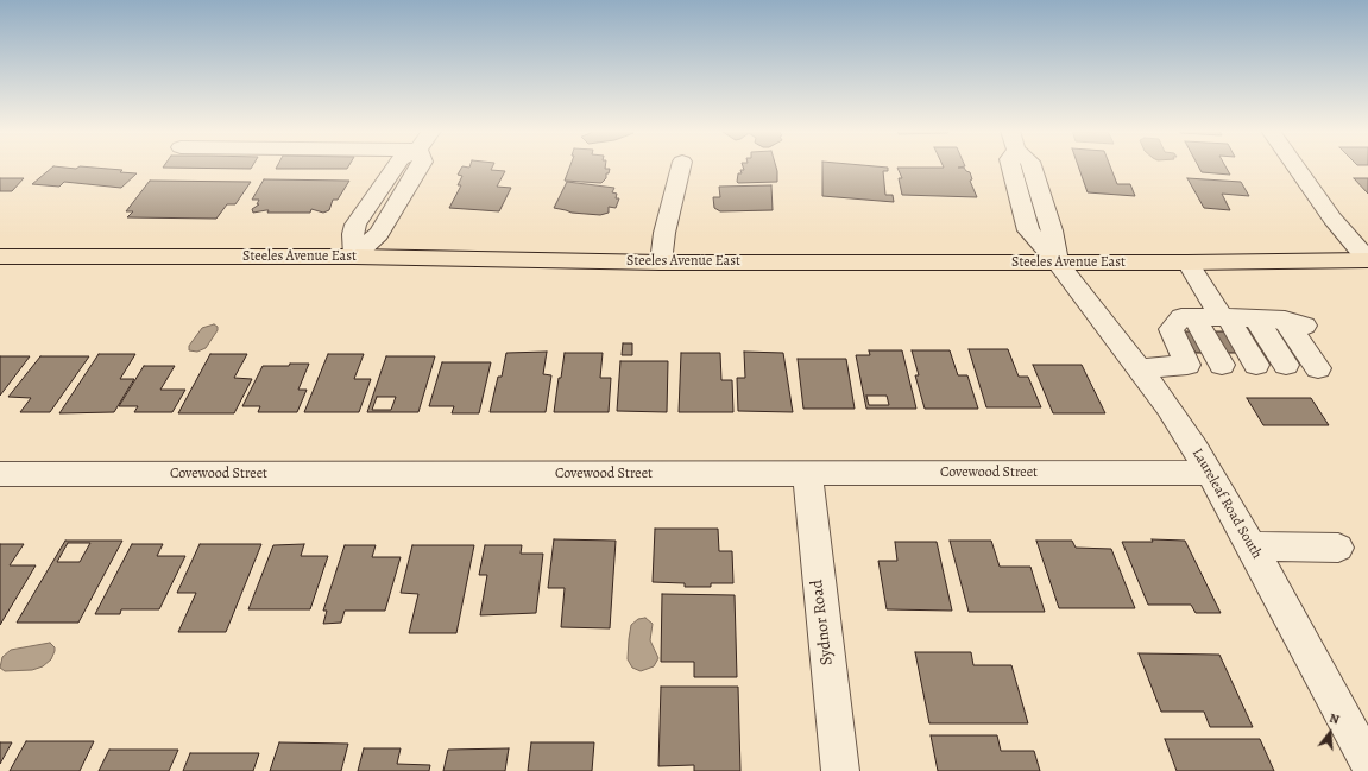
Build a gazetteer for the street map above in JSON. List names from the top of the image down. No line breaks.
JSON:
{"streets":{"main road":["Steeles Avenue East"],"street":["Covewood Street","Laureleaf Road South","Sydnor Road"]},"crossings":[["Steeles Avenue East","Laureleaf Road South"],["Covewood Street","Laureleaf Road South"],["Covewood Street","Sydnor Road"]],"north":"top"}
